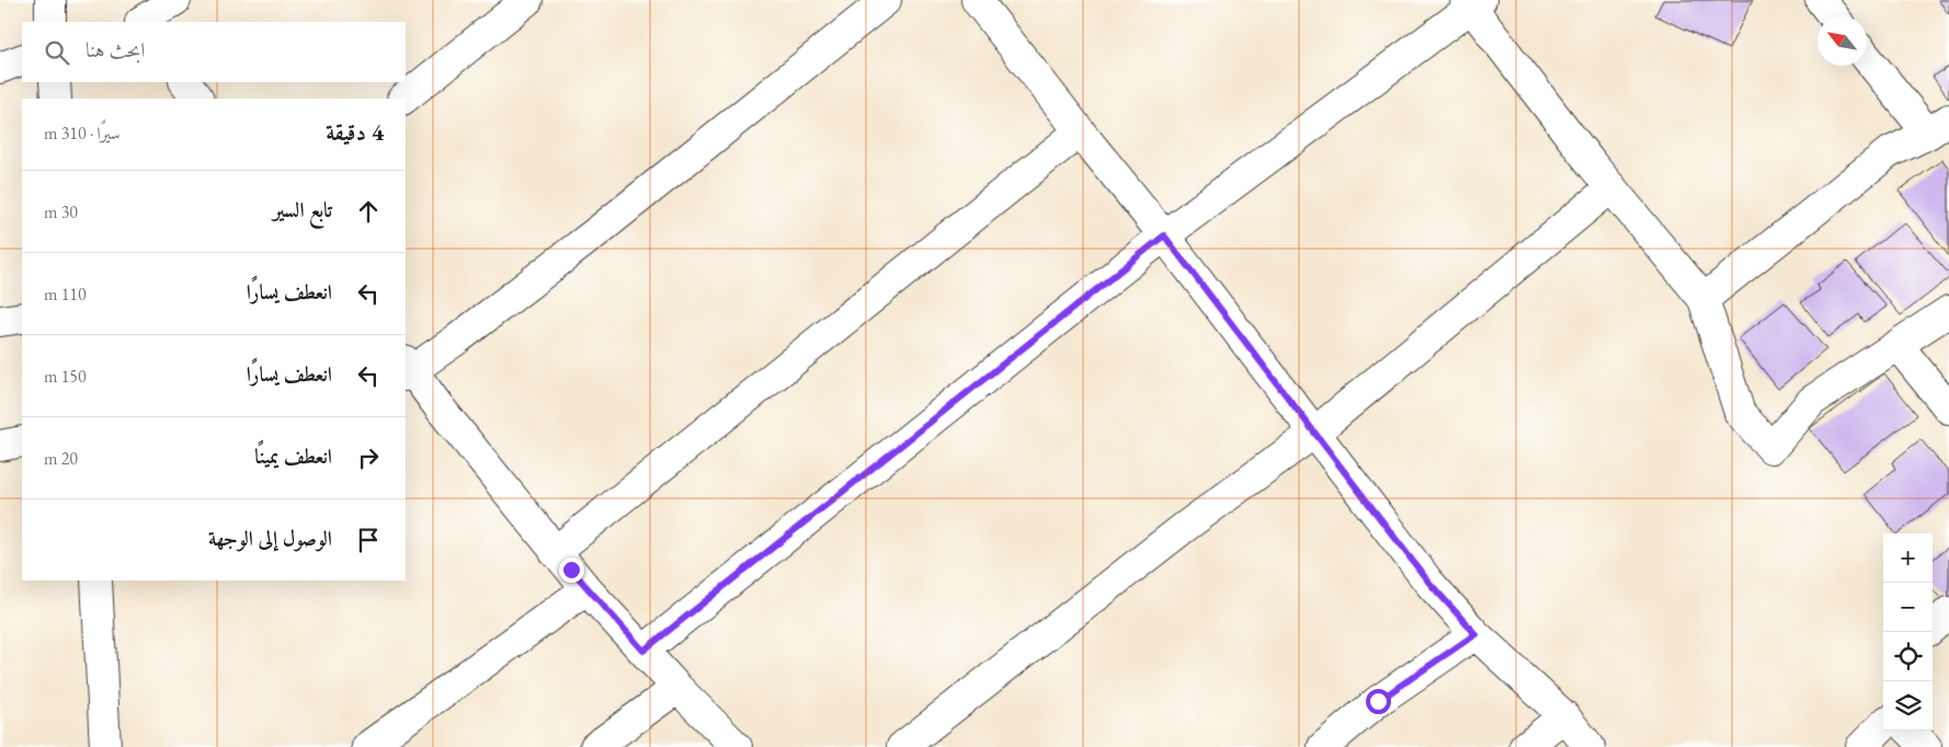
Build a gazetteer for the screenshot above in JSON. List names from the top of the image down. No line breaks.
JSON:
{"north":"top left","page":{"search":"ابحث هنا","heading":["4 دقيقة","سيرًا · 310 m"],"list":[["تابع السير","30 m"],["انعطف يسارًا","110 m"],["انعطف يسارًا","150 m"],["انعطف يمينًا","20 m"],"الوصول إلى الوجهة"],"map_buttons":["+","−"]}}
